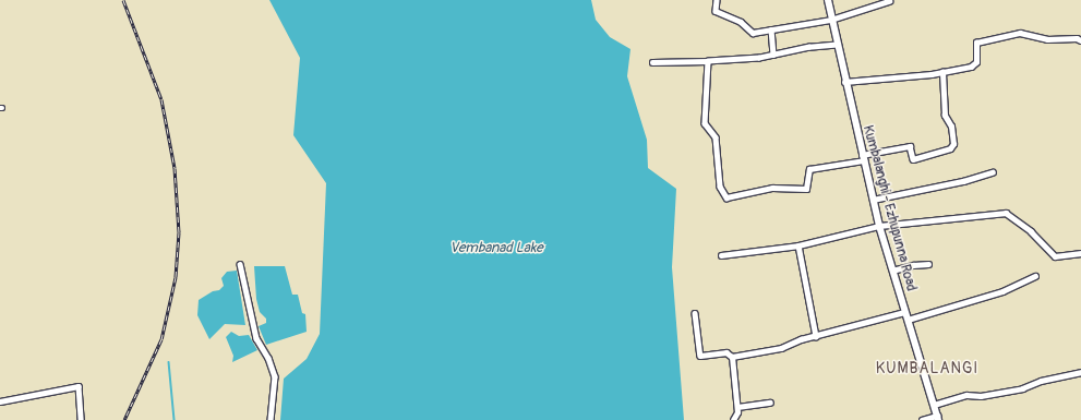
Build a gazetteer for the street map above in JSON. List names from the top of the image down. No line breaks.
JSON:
{"streets":{"main road":["Kumbalanghi - Ezhupunna Road"]},"districts":["KUMBALANGI"],"water":["Vembanad Lake"]}
